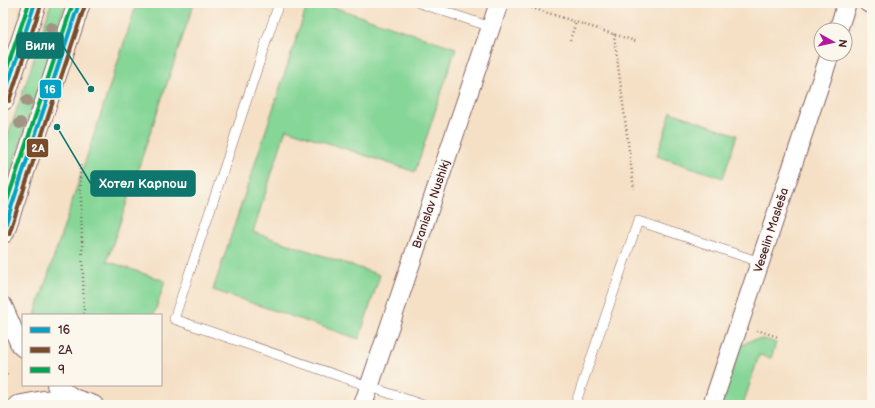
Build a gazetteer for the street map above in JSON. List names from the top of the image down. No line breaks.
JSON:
{"streets":{"street":["Branislav Nushikj","Veselin Masleša"]},"places":["Вили","Хотел Карпош"],"lines":["transit line 16","transit line 9","transit line 2A"],"legend":["16","2A","9"],"north":"right"}
